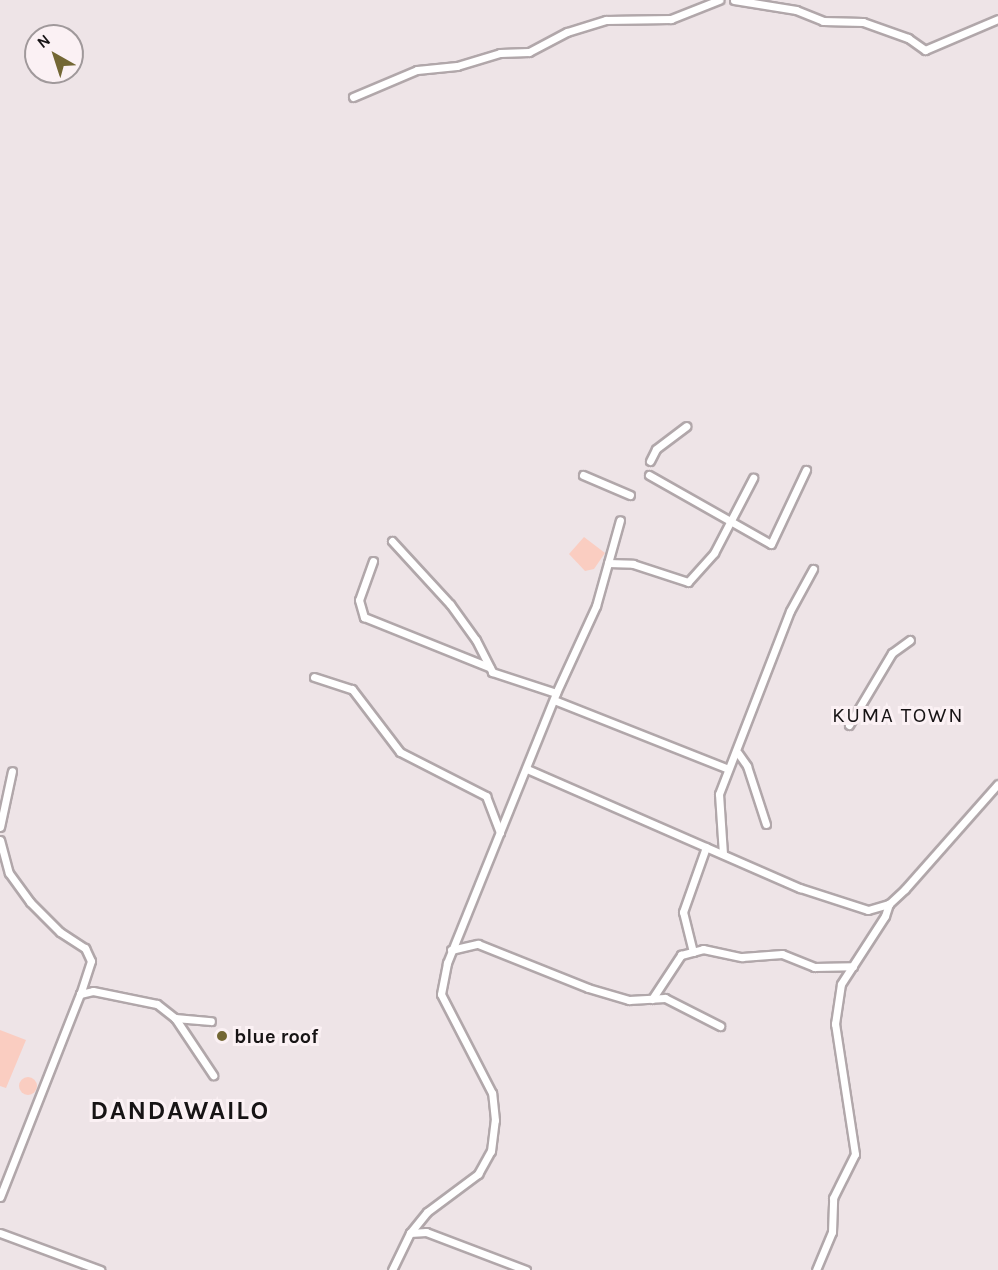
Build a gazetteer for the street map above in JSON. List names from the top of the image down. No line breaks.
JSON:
{"districts":["KUMA TOWN","DANDAWAILO"],"places":["blue roof"],"north":"top left"}
